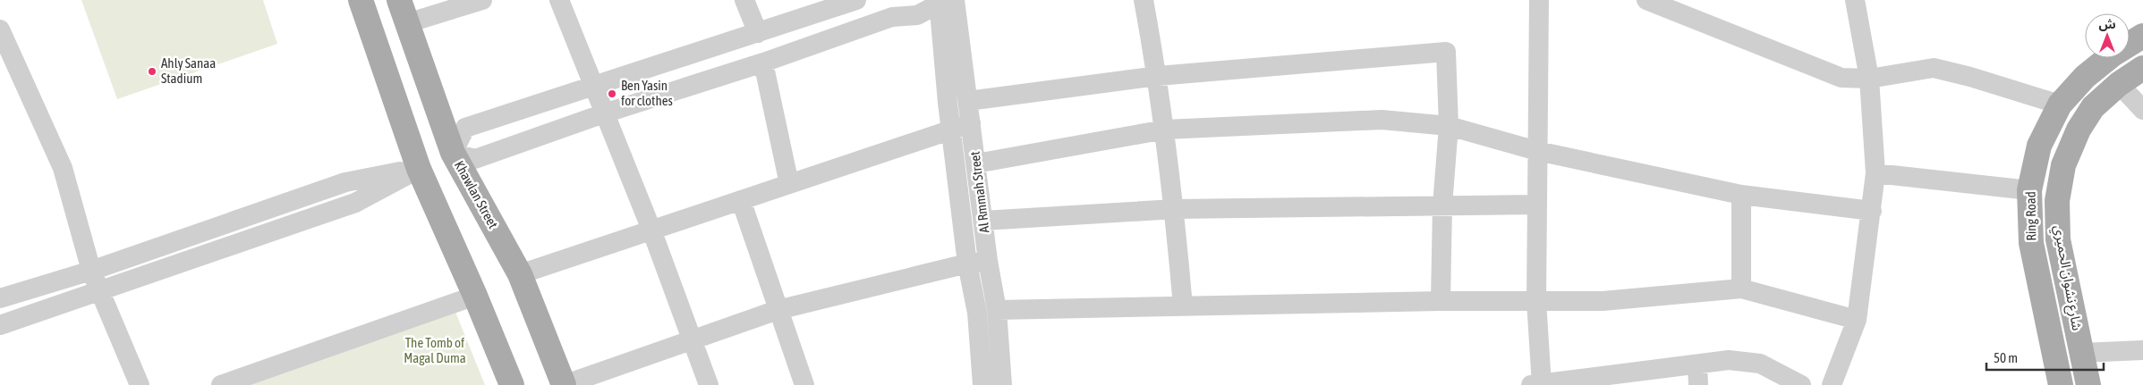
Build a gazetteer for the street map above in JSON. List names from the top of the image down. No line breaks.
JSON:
{"streets":{"main road":["Khawlan Street","Ring Road","شارع نشوان الحميري"],"street":["Al Rmmah Street"]},"parks":["The Tomb of Magal Duma"],"places":["Ahly Sanaa Stadium","Ben Yasin for clothes"],"scale_bar":"50 m","north":"top"}
